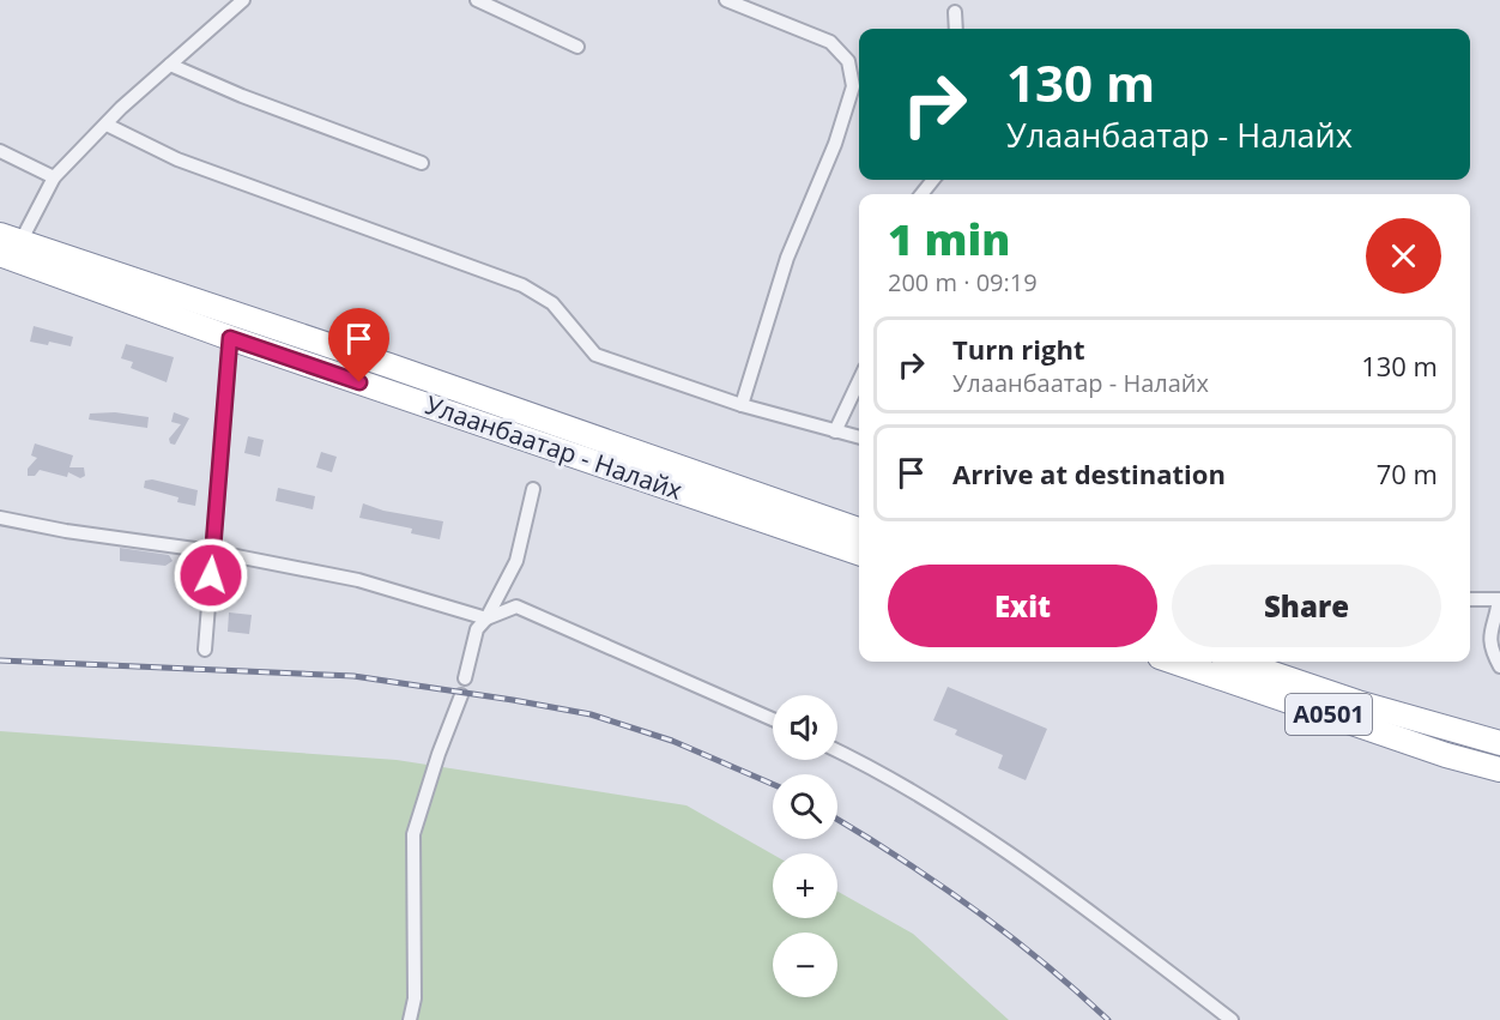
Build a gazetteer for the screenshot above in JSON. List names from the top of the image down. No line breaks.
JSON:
{"streets":{"highway":["Улаанбаатар - Налайх","A0501"]},"page":{"turn":["130 m","Улаанбаатар - Налайх"],"heading":["1 min","200 m · 09:19"],"list":[{"name":"Turn right","note":"Улаанбаатар - Налайх","value":"130 m"},{"name":"Arrive at destination","value":"70 m"}],"buttons":["Exit","Share"],"map_buttons":["+","−"]}}
